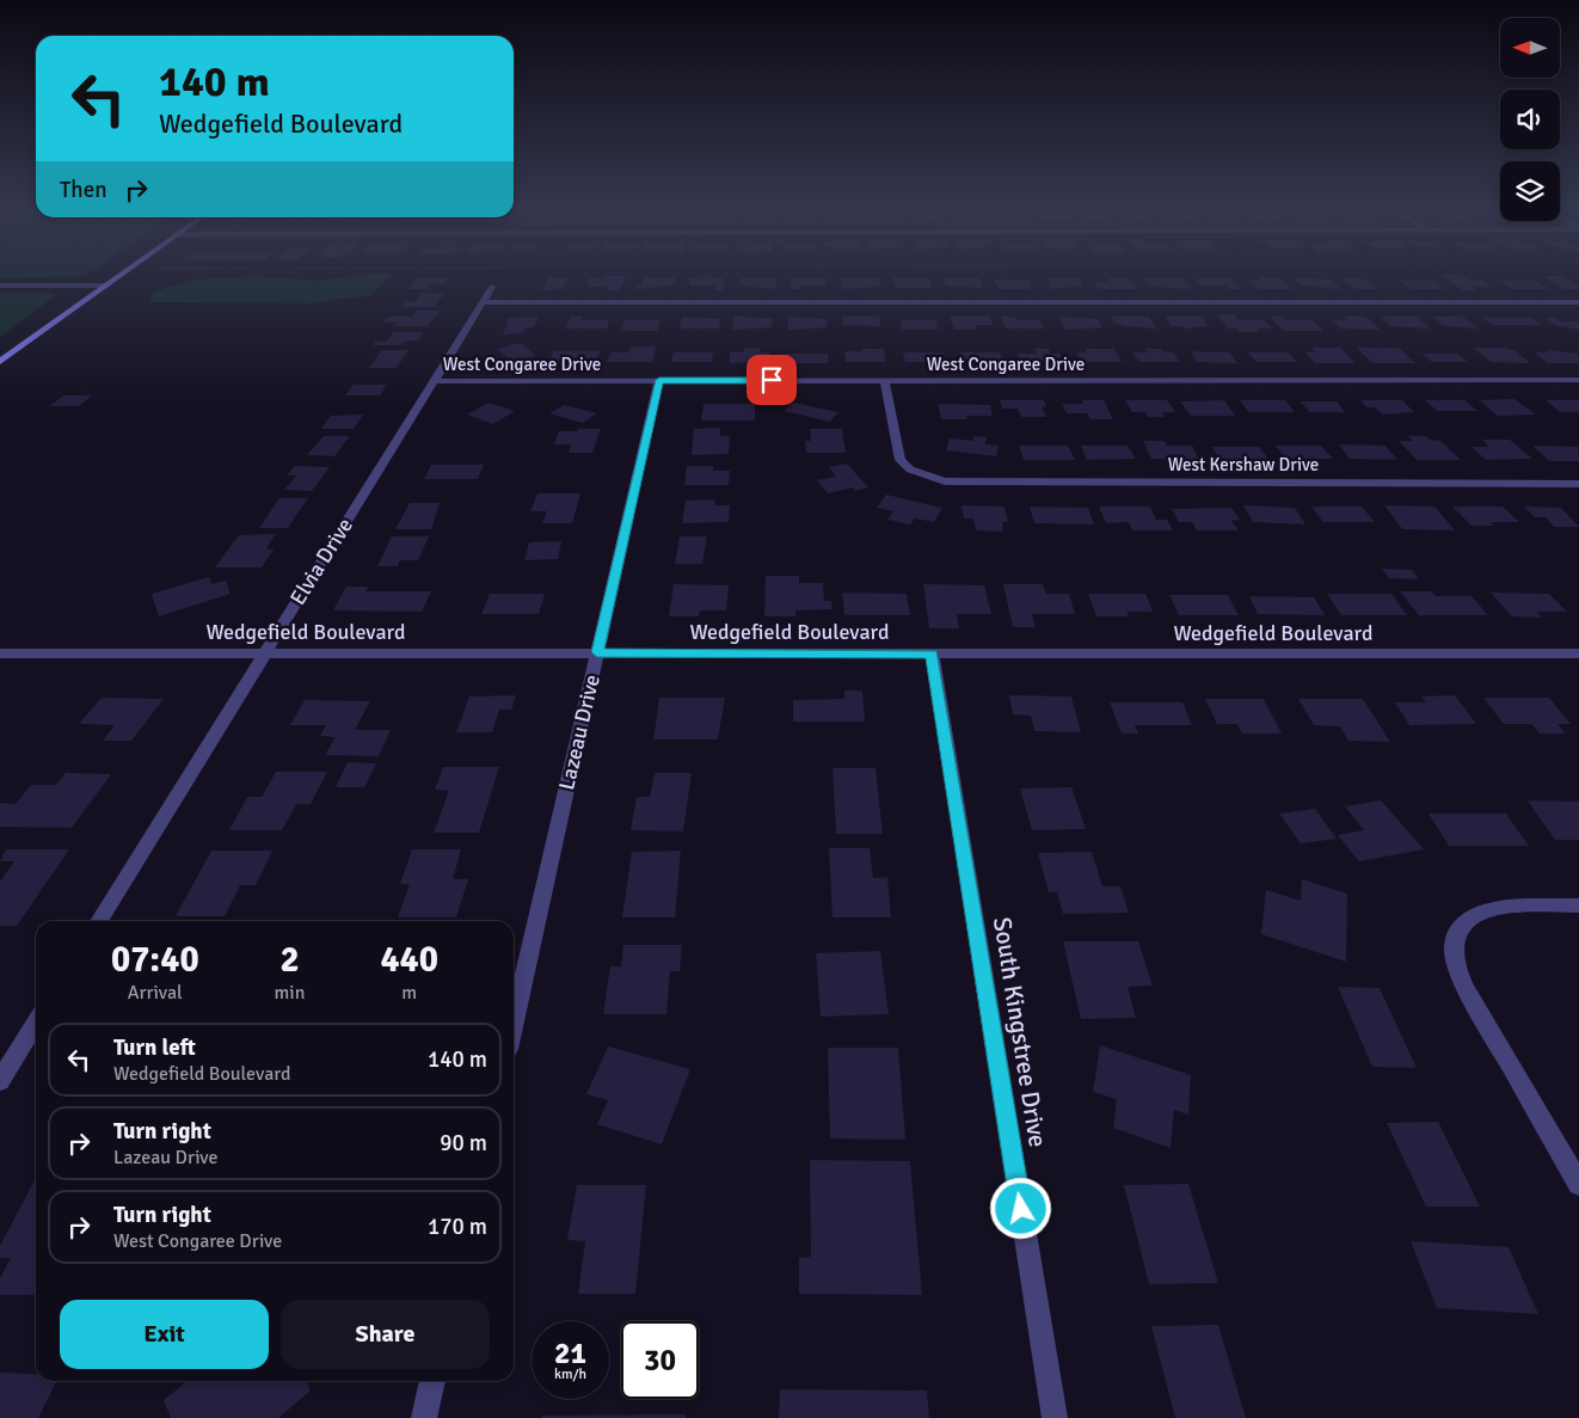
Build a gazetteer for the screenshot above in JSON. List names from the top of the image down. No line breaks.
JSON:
{"streets":{"street":["West Congaree Drive","West Kershaw Drive","Elvia Drive","Wedgefield Boulevard","Lazeau Drive","South Kingstree Drive"]},"crossings":[["West Congaree Drive","West Kershaw Drive"],["West Congaree Drive","Elvia Drive"],["West Congaree Drive","Lazeau Drive"],["Elvia Drive","Wedgefield Boulevard"],["Wedgefield Boulevard","Lazeau Drive"],["Wedgefield Boulevard","South Kingstree Drive"]],"north":"left","page":{"turn":["140 m","Wedgefield Boulevard"],"then":"Then","eta":["07:40","Arrival","2","min","440","m"],"list":[{"name":"Turn left","note":"Wedgefield Boulevard","value":"140 m"},{"name":"Turn right","note":"Lazeau Drive","value":"90 m"},{"name":"Turn right","note":"West Congaree Drive","value":"170 m"}],"buttons":["Exit","Share"],"speed":"21 km/h","limit":"30"}}
